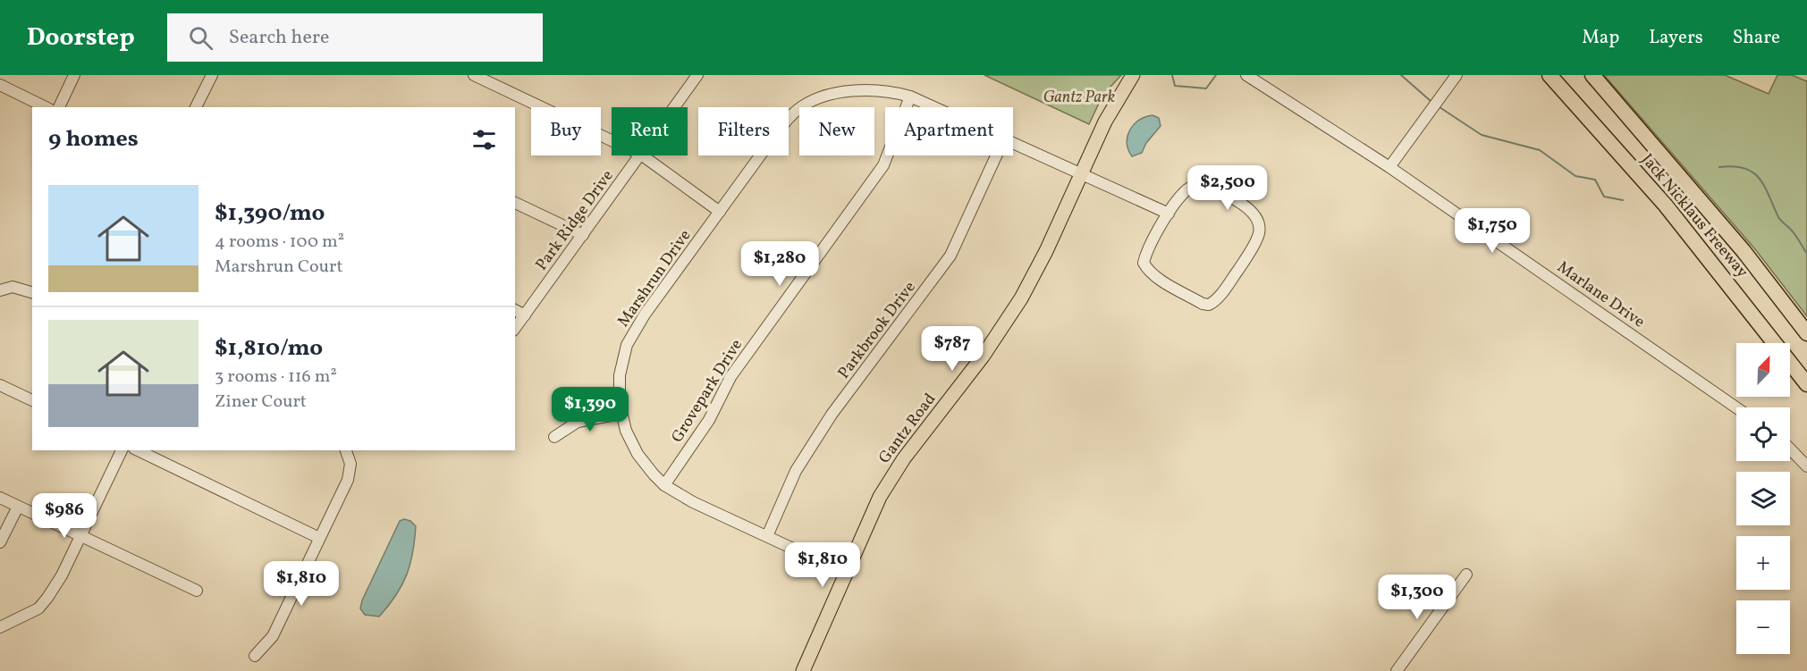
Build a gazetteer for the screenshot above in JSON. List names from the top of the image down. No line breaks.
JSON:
{"streets":{"highway":["Jack Nicklaus Freeway"],"main road":["Gantz Road"],"street":["Park Ridge Drive","Marshrun Drive","Marlane Drive","Parkbrook Drive","Grovepark Drive"]},"crossings":[["Marshrun Drive","Parkbrook Drive"],["Marshrun Drive","Grovepark Drive"],["Marshrun Drive","Gantz Road"]],"parks":["Gantz Park"],"north":"top right","page":{"header":"Doorstep","search":"Search here","nav":["Map","Layers","Share"],"chip":["Buy","Rent","Filters","New","Apartment"],"heading":"9 homes","price":["$2,500","$1,750","$1,280","$787","$1,390","$986","$1,810","$1,810","$1,300"],"list":[{"name":"$1,390/mo","note":"4 rooms · 100 m² · Marshrun Court"},{"name":"$1,810/mo","note":"3 rooms · 116 m² · Ziner Court"}],"map_buttons":["+","−"]}}
